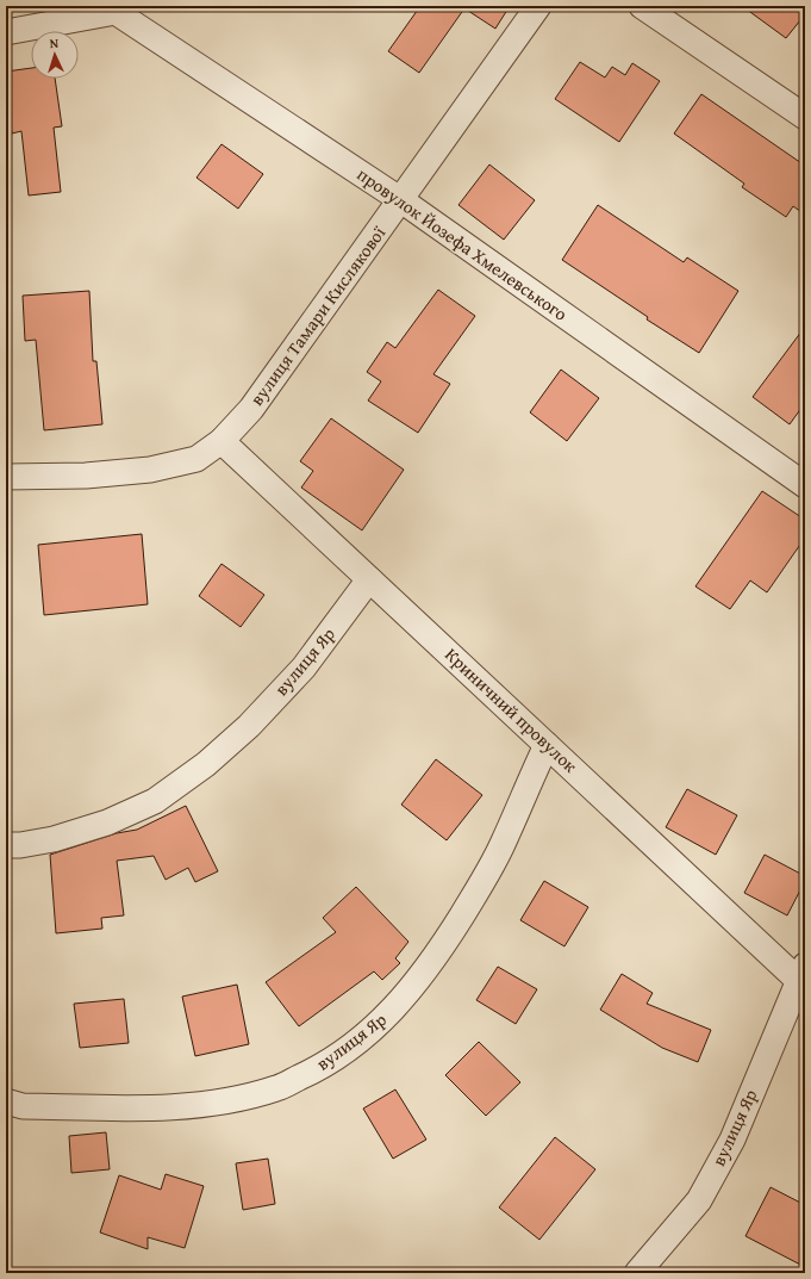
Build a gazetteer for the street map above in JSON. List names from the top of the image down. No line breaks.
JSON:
{"streets":{"street":["провулок Йозефа Хмелевського","вулиця Тамари Кислякової","вулиця Яр","Криничний провулок"]},"crossings":[["провулок Йозефа Хмелевського","вулиця Тамари Кислякової"],["вулиця Тамари Кислякової","Криничний провулок"],["вулиця Яр","Криничний провулок"]],"north":"top"}
